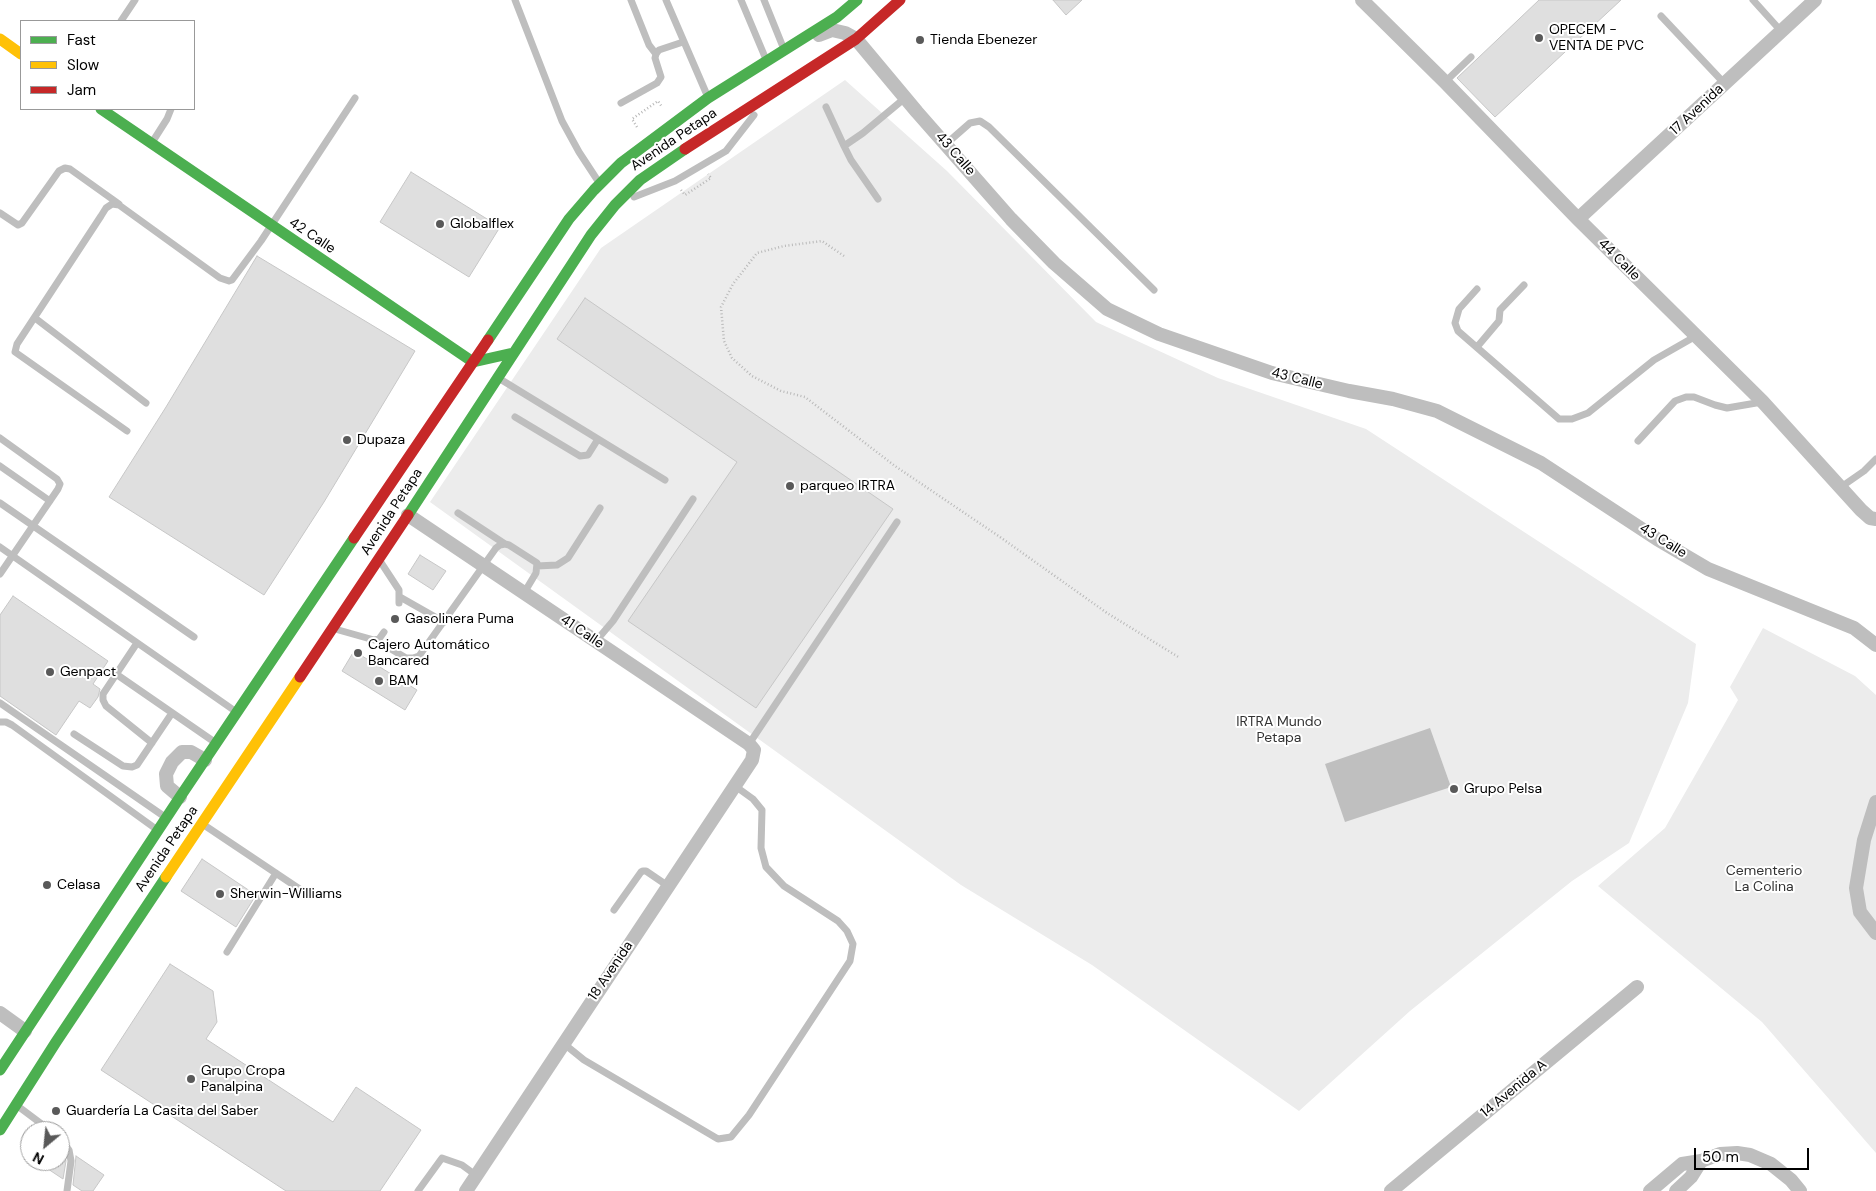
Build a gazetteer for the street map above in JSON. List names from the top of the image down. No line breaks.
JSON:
{"streets":{"main road":["Avenida Petapa","42 Calle"],"street":["17 Avenida","43 Calle","44 Calle","41 Calle","18 Avenida","14 Avenida A"]},"crossings":[["17 Avenida","44 Calle"],["Avenida Petapa","43 Calle"],["Avenida Petapa","42 Calle"],["Avenida Petapa","41 Calle"],["41 Calle","18 Avenida"]],"parks":["IRTRA Mundo Petapa","Cementerio La Colina"],"places":["OPECEM - VENTA DE PVC","Tienda Ebenezer","Globalflex","Dupaza","parqueo IRTRA","Gasolinera Puma","Cajero Automático Bancared","Genpact","BAM","Grupo Pelsa","Celasa","Sherwin-Williams","Grupo Cropa Panalpina","Guardería La Casita del Saber"],"legend":["Fast","Slow","Jam"],"scale_bar":"50 m","north":"bottom left"}
